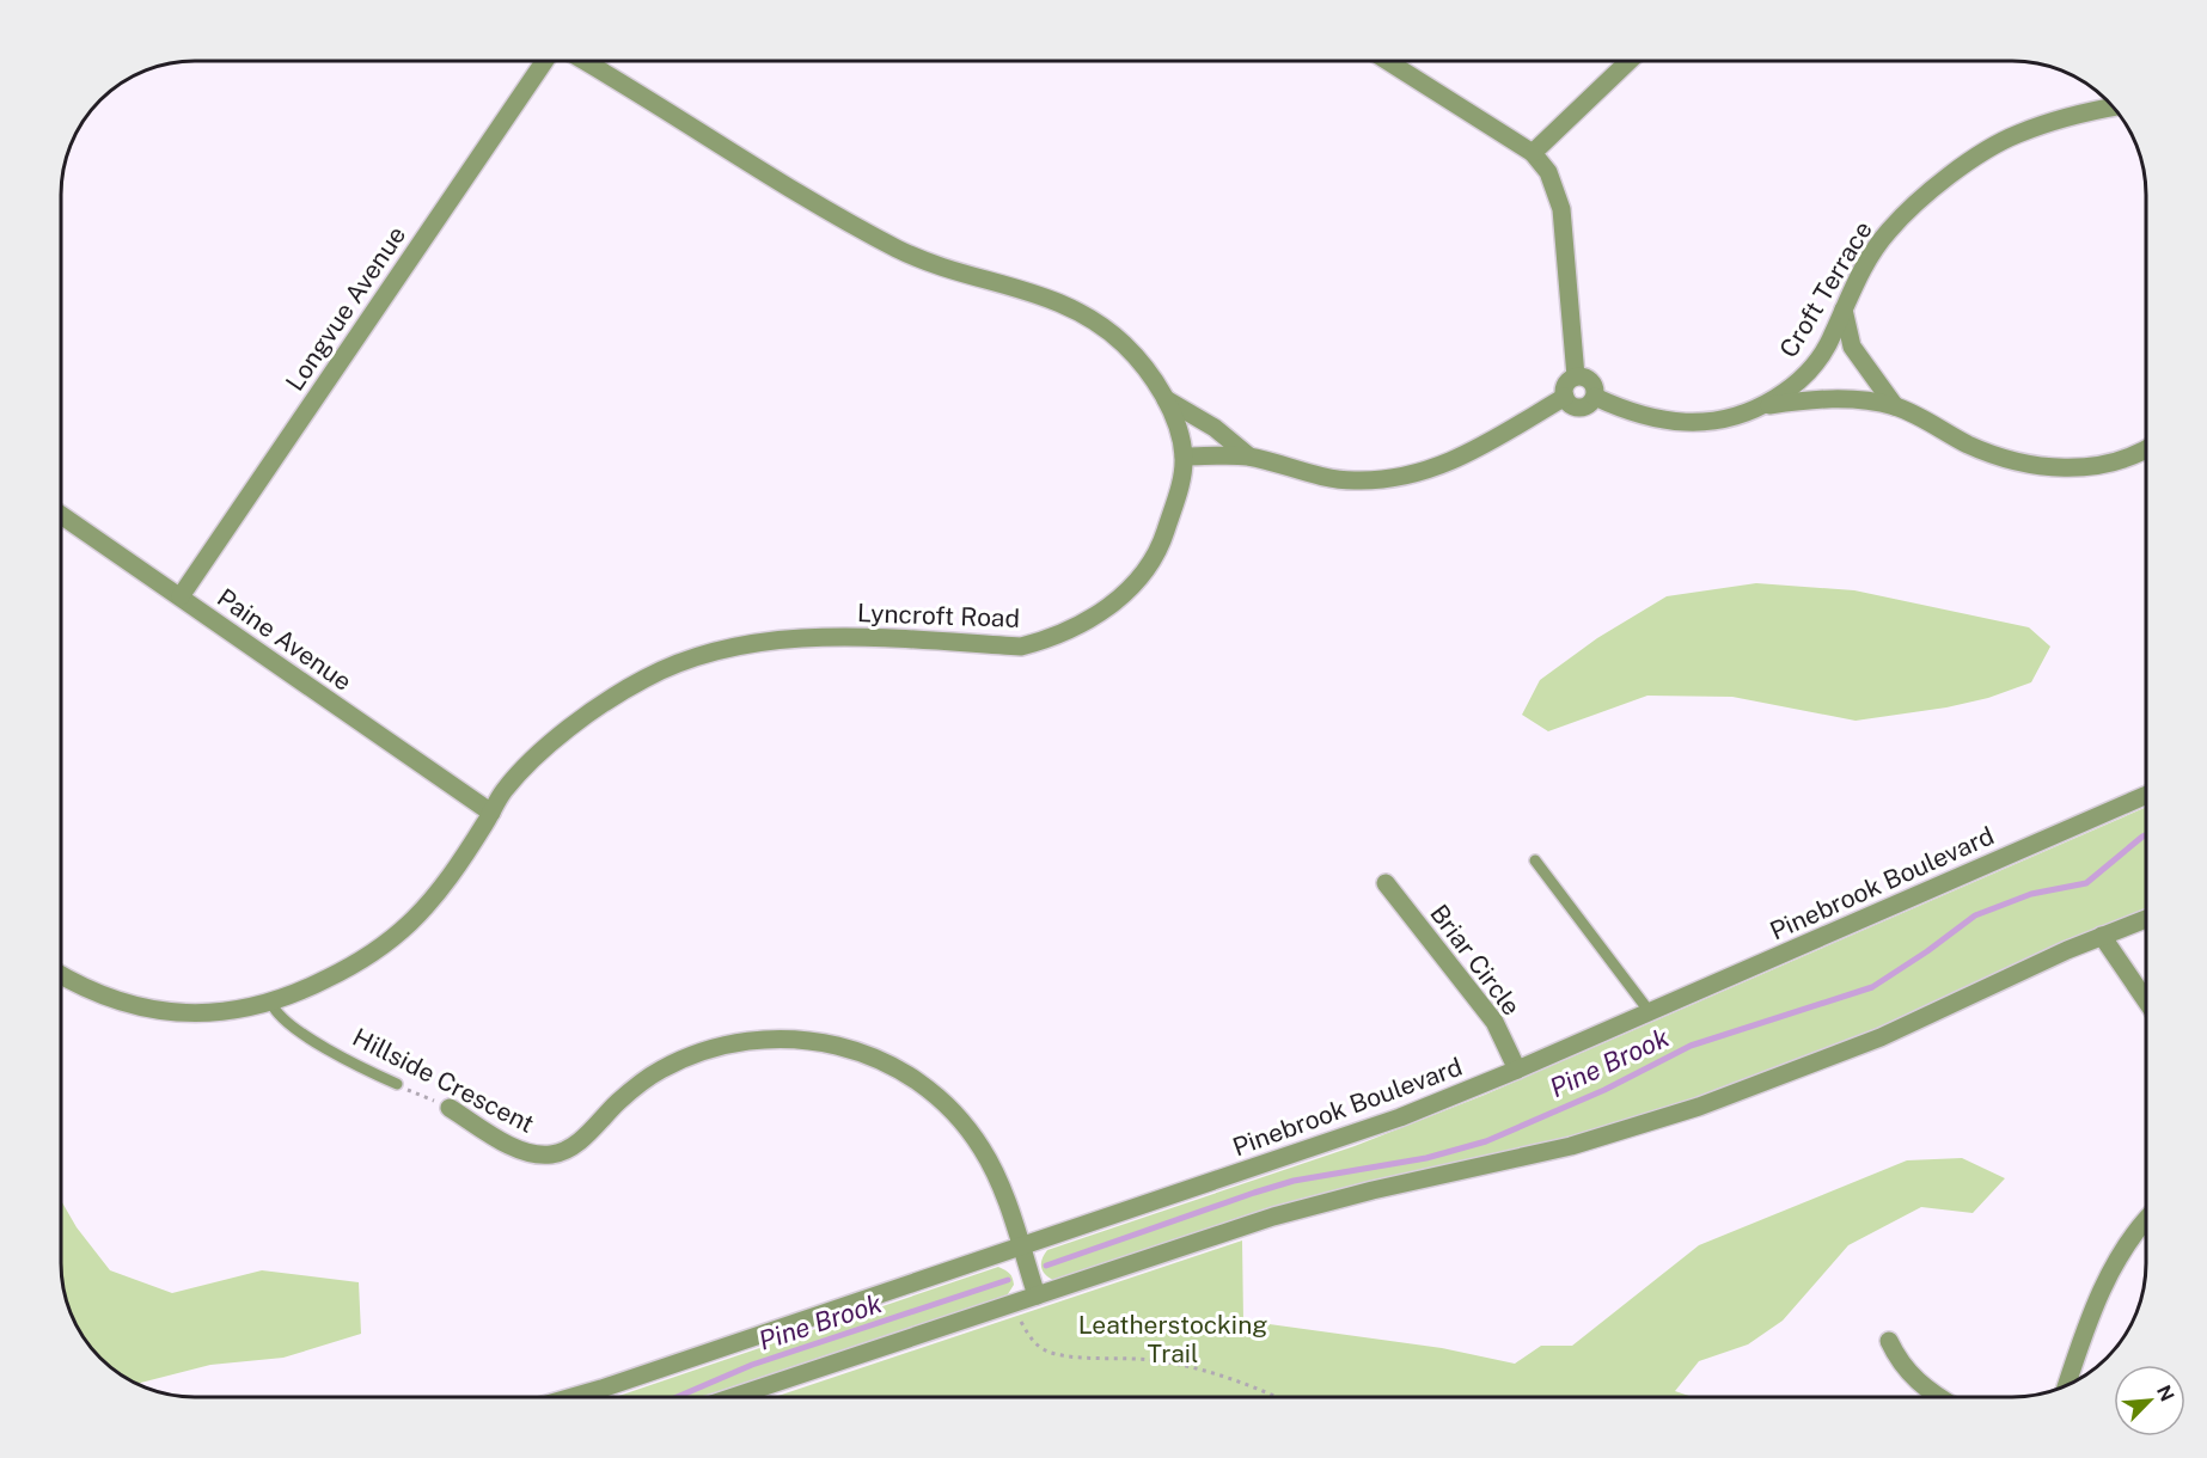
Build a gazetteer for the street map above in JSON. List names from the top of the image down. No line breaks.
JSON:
{"streets":{"street":["Croft Terrace","Longvue Avenue","Lyncroft Road","Paine Avenue","Pinebrook Boulevard","Briar Circle","Hillside Crescent"]},"crossings":[["Longvue Avenue","Paine Avenue"],["Lyncroft Road","Paine Avenue"],["Lyncroft Road","Hillside Crescent"],["Pinebrook Boulevard","Briar Circle"],["Pinebrook Boulevard","Hillside Crescent"]],"water":["Pine Brook"],"parks":["Leatherstocking Trail"],"north":"top right"}
